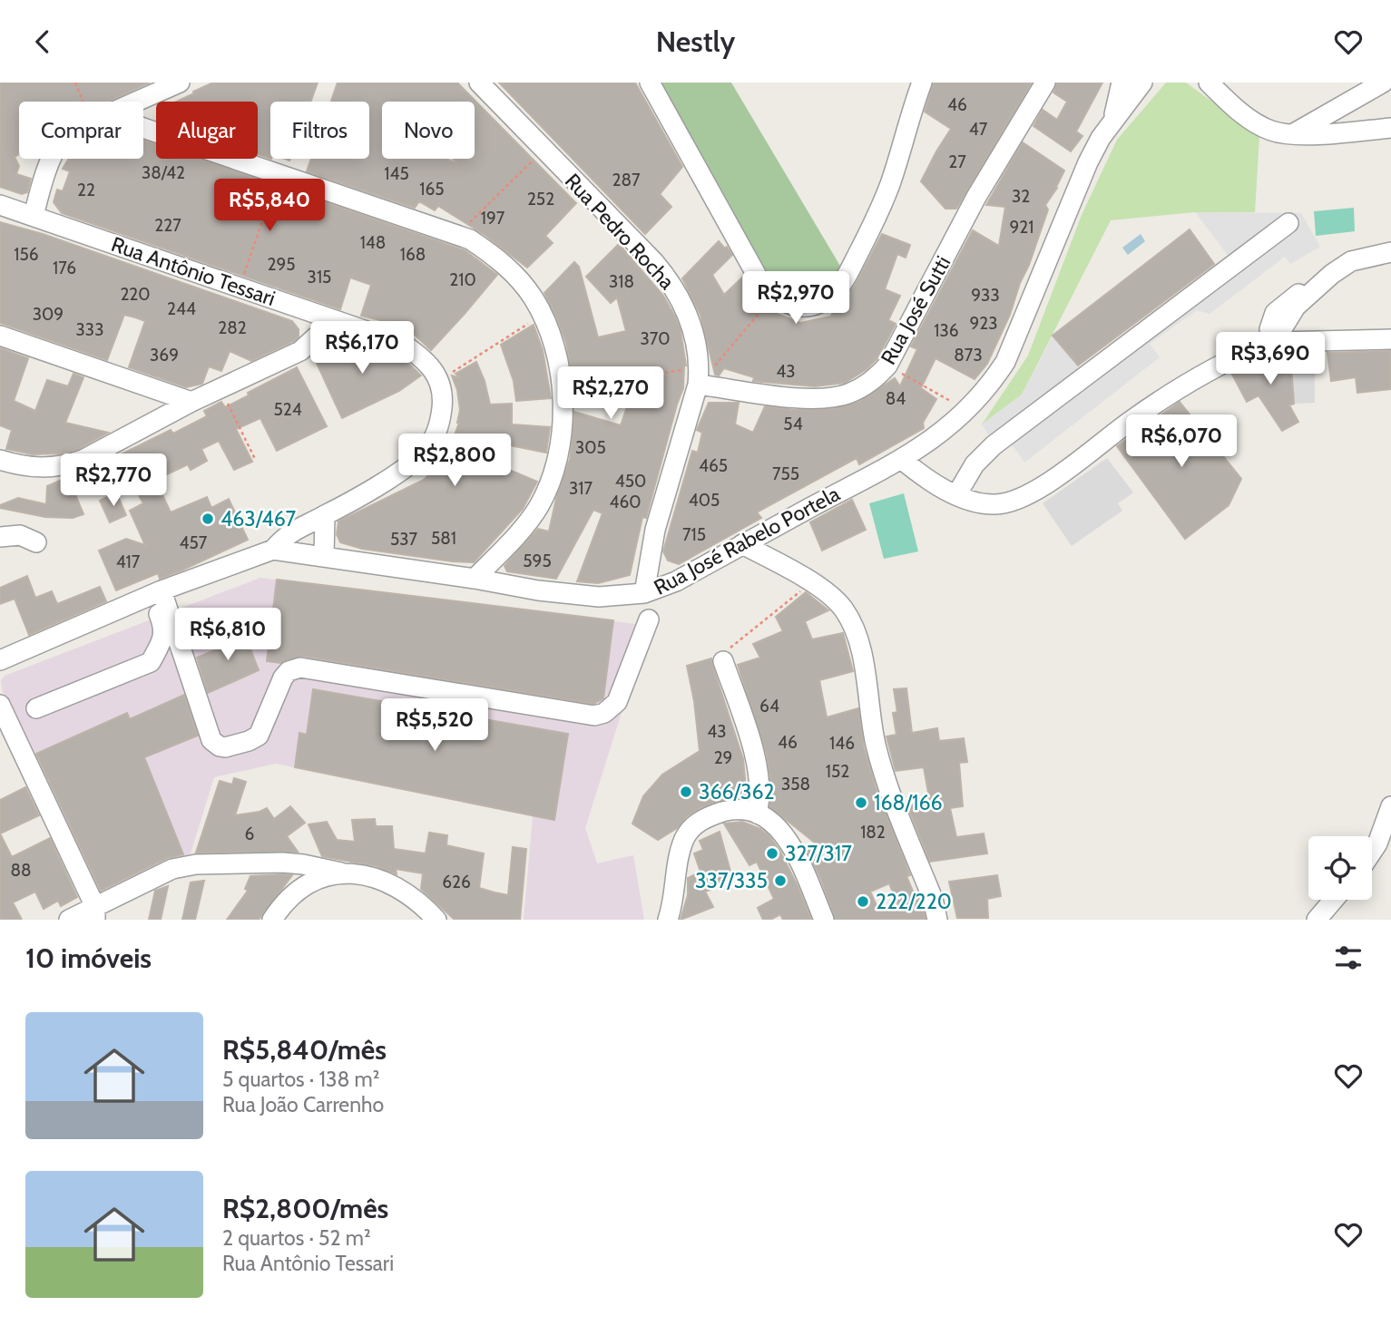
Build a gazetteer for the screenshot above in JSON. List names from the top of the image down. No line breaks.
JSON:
{"streets":{"street":["Rua Pedro Rocha","Rua Antônio Tessari","Rua José Sutti","Rua José Rabelo Portela"]},"crossings":[["Rua Pedro Rocha","Rua José Sutti"],["Rua Pedro Rocha","Rua José Rabelo Portela"],["Rua Antônio Tessari","Rua José Rabelo Portela"]],"places":["463/467","366/362","168/166","327/317","337/335","222/220"],"house_numbers":["46","47","27","38/42","145","287","165","22","32","252","197","227","921","148","156","168","295","176","315","210","318","220","933","244","309","923","282","333","136","370","369","873","43","84","524","54","305","465","755","450","317","405","460","715","581","537","457","595","417","64","43","46","146","29","152","358","182","6","88","626"],"page":{"header":"Nestly","chip":["Comprar","Alugar","Filtros","Novo"],"price":["R$5,840","R$2,970","R$6,170","R$3,690","R$2,270","R$6,070","R$2,800","R$2,770","R$6,810","R$5,520"],"heading":"10 imóveis","list":[{"name":"R$5,840/mês","note":"5 quartos · 138 m² · Rua João Carrenho"},{"name":"R$2,800/mês","note":"2 quartos · 52 m² · Rua Antônio Tessari"}]}}
